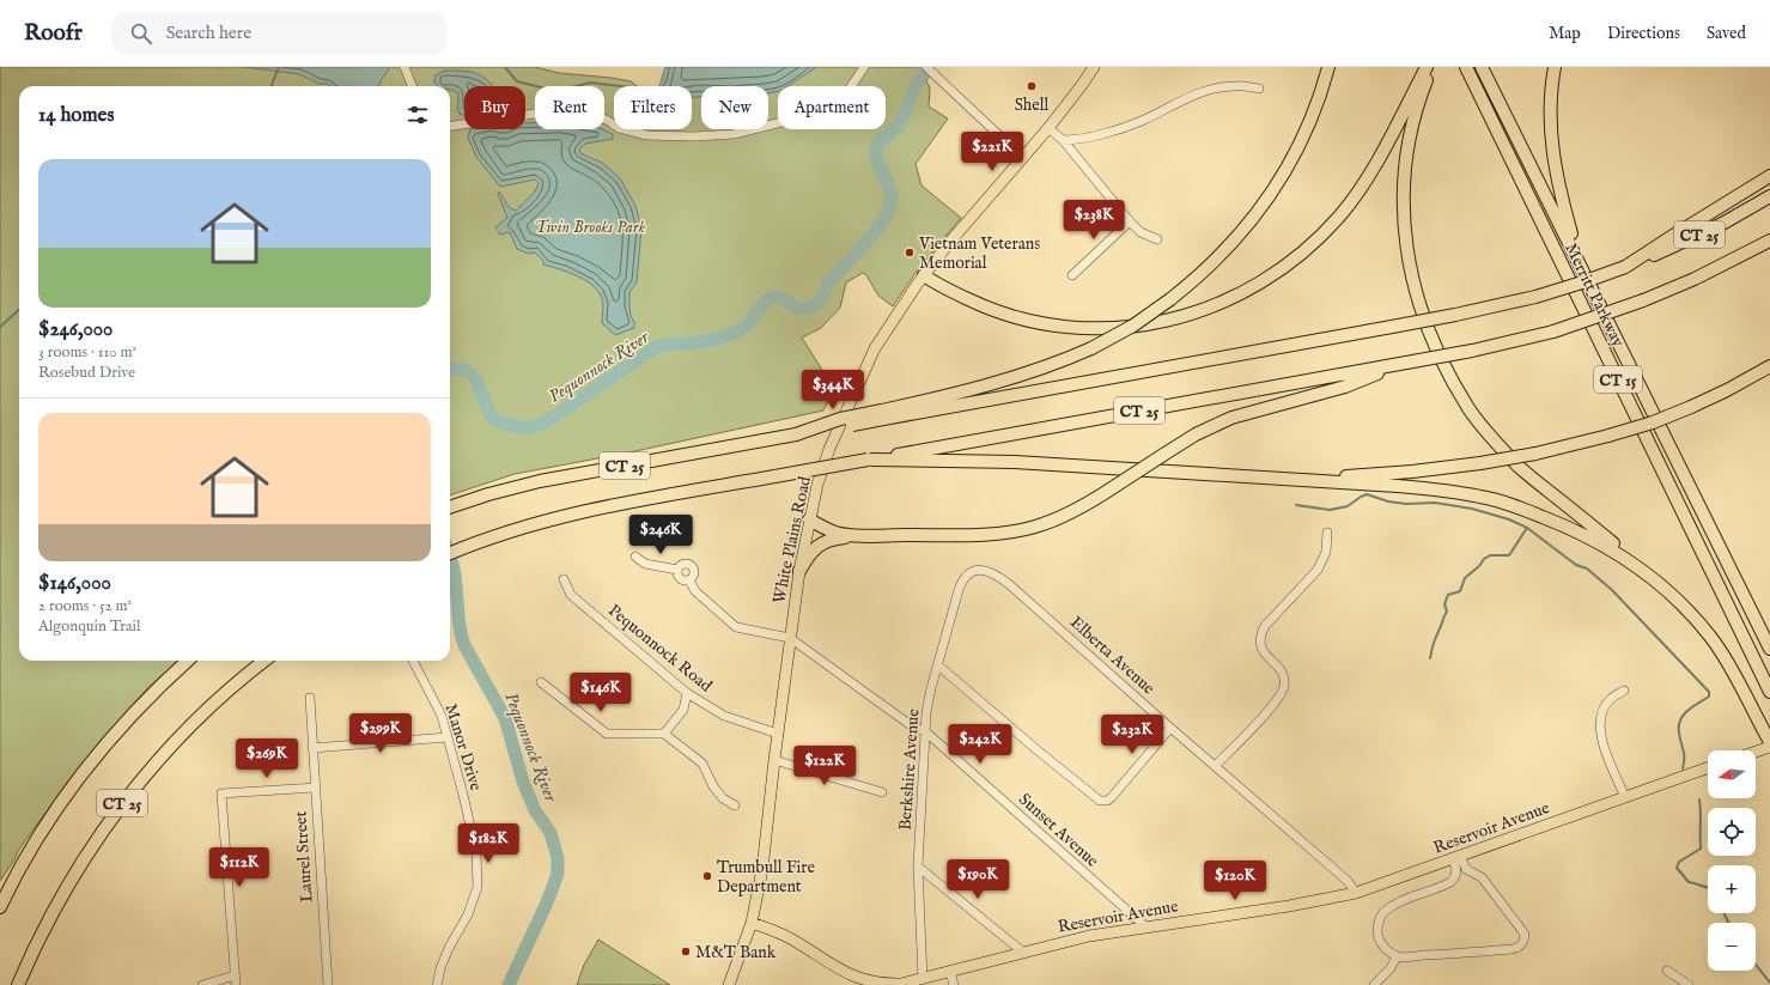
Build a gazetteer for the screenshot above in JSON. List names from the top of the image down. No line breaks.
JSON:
{"streets":{"highway":["CT 25","Merritt Parkway","CT 15"],"main road":["White Plains Road","Reservoir Avenue"],"street":["Pequonnock Road","Elberta Avenue","Manor Drive","Berkshire Avenue","Sunset Avenue","Laurel Street"]},"crossings":[["White Plains Road","Pequonnock Road"],["White Plains Road","Reservoir Avenue"],["White Plains Road","Sunset Avenue"],["Elberta Avenue","Berkshire Avenue"],["Elberta Avenue","Reservoir Avenue"],["Berkshire Avenue","Reservoir Avenue"],["Berkshire Avenue","Sunset Avenue"],["Reservoir Avenue","Sunset Avenue"]],"water":["Pequonnock River"],"parks":["Twin Brooks Park"],"places":["Shell","Vietnam Veterans Memorial","Trumbull Fire Department","M&T Bank"],"north":"left","page":{"header":"Roofr","search":"Search here","nav":["Map","Directions","Saved"],"chip":["Buy","Rent","Filters","New","Apartment"],"heading":"14 homes","price":["$221K","$238K","$344K","$246K","$146K","$299K","$232K","$242K","$269K","$122K","$182K","$112K","$190K","$120K"],"list":[{"name":"$246,000","note":"3 rooms · 110 m² · Rosebud Drive"},{"name":"$146,000","note":"2 rooms · 52 m² · Algonquin Trail"}],"map_buttons":["+","−"]}}
